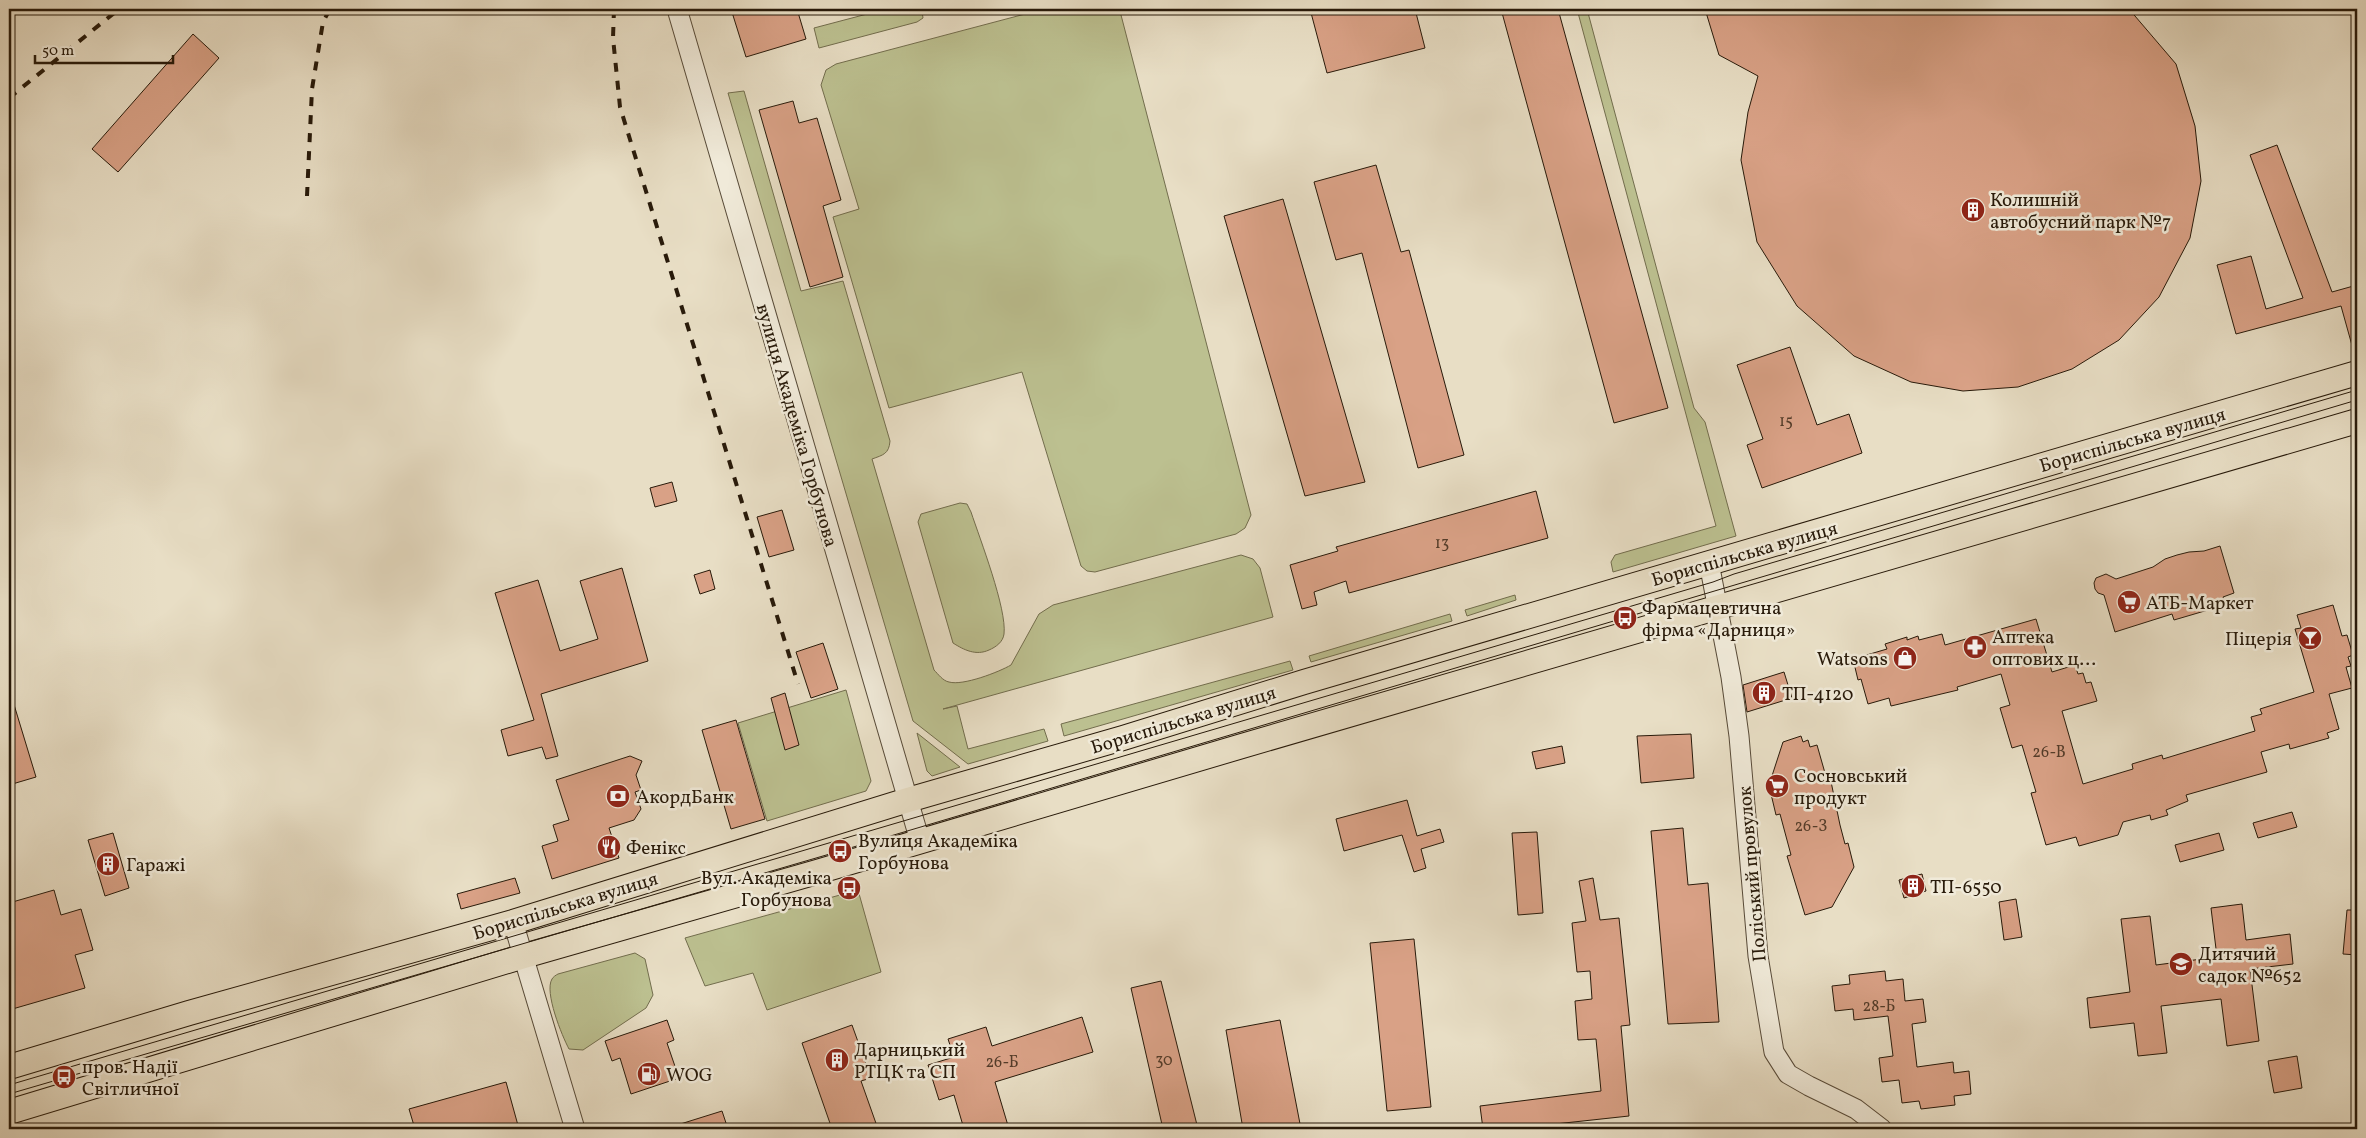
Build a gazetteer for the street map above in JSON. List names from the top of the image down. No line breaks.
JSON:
{"streets":{"main road":["Бориспільська вулиця"],"street":["вулиця Академіка Горбунова","Поліський провулок"]},"crossings":[["вулиця Академіка Горбунова","Бориспільська вулиця"],["Бориспільська вулиця","Поліський провулок"]],"places":{"building":["Колишній автобусний парк №7","ТП-4120","Гаражі","ТП-6550","Дарницький РТЦК та СП"],"supermarket":["АТБ-Маркет","Сосновський продукт"],"bus stop":["Фармацевтична фірма «Дарниця»","Вулиця Академіка Горбунова","Вул. Академіка Горбунова","пров. Надії Світличної"],"bar":["Піцерія"],"pharmacy":["Аптека оптових ц..."],"shop":["Watsons"],"bank":["АкордБанк"],"restaurant":["Фенікс"],"school or university":["Дитячий садок №652"],"fuel station":["WOG"]},"house_numbers":["15","13","26-В","26-З","28-Б","30","26-Б"],"scale_bar":"50 m"}
